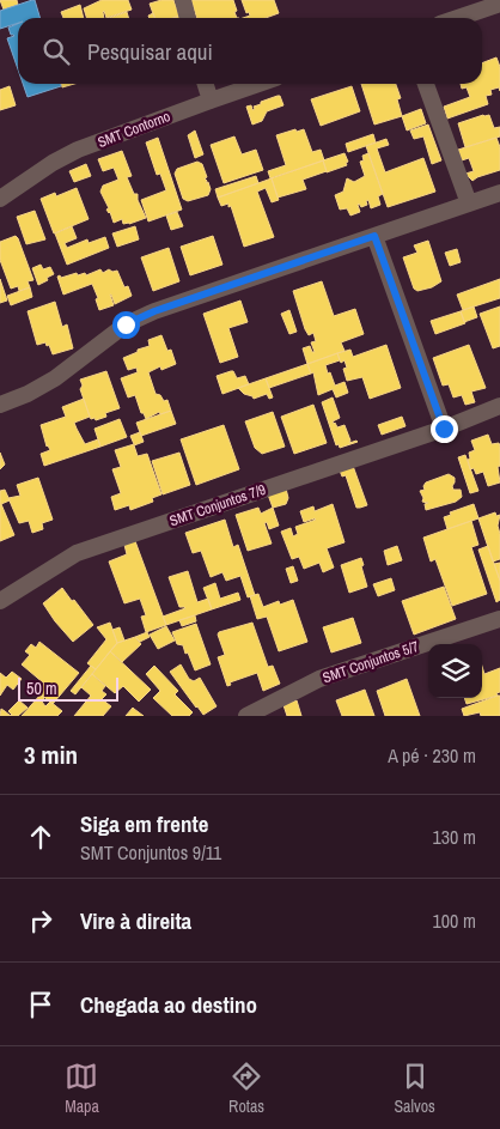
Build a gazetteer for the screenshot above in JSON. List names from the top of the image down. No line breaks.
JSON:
{"streets":{"street":["SMT Contorno","SMT Conjuntos 7/9","SMT Conjuntos 5/7"]},"scale_bar":"50 m","page":{"search":"Pesquisar aqui","scale":"50 m","heading":["3 min","A pé · 230 m"],"list":[["Siga em frente","SMT Conjuntos 9/11","130 m"],["Vire à direita","100 m"],"Chegada ao destino"],"nav":["Mapa","Rotas","Salvos"]}}
